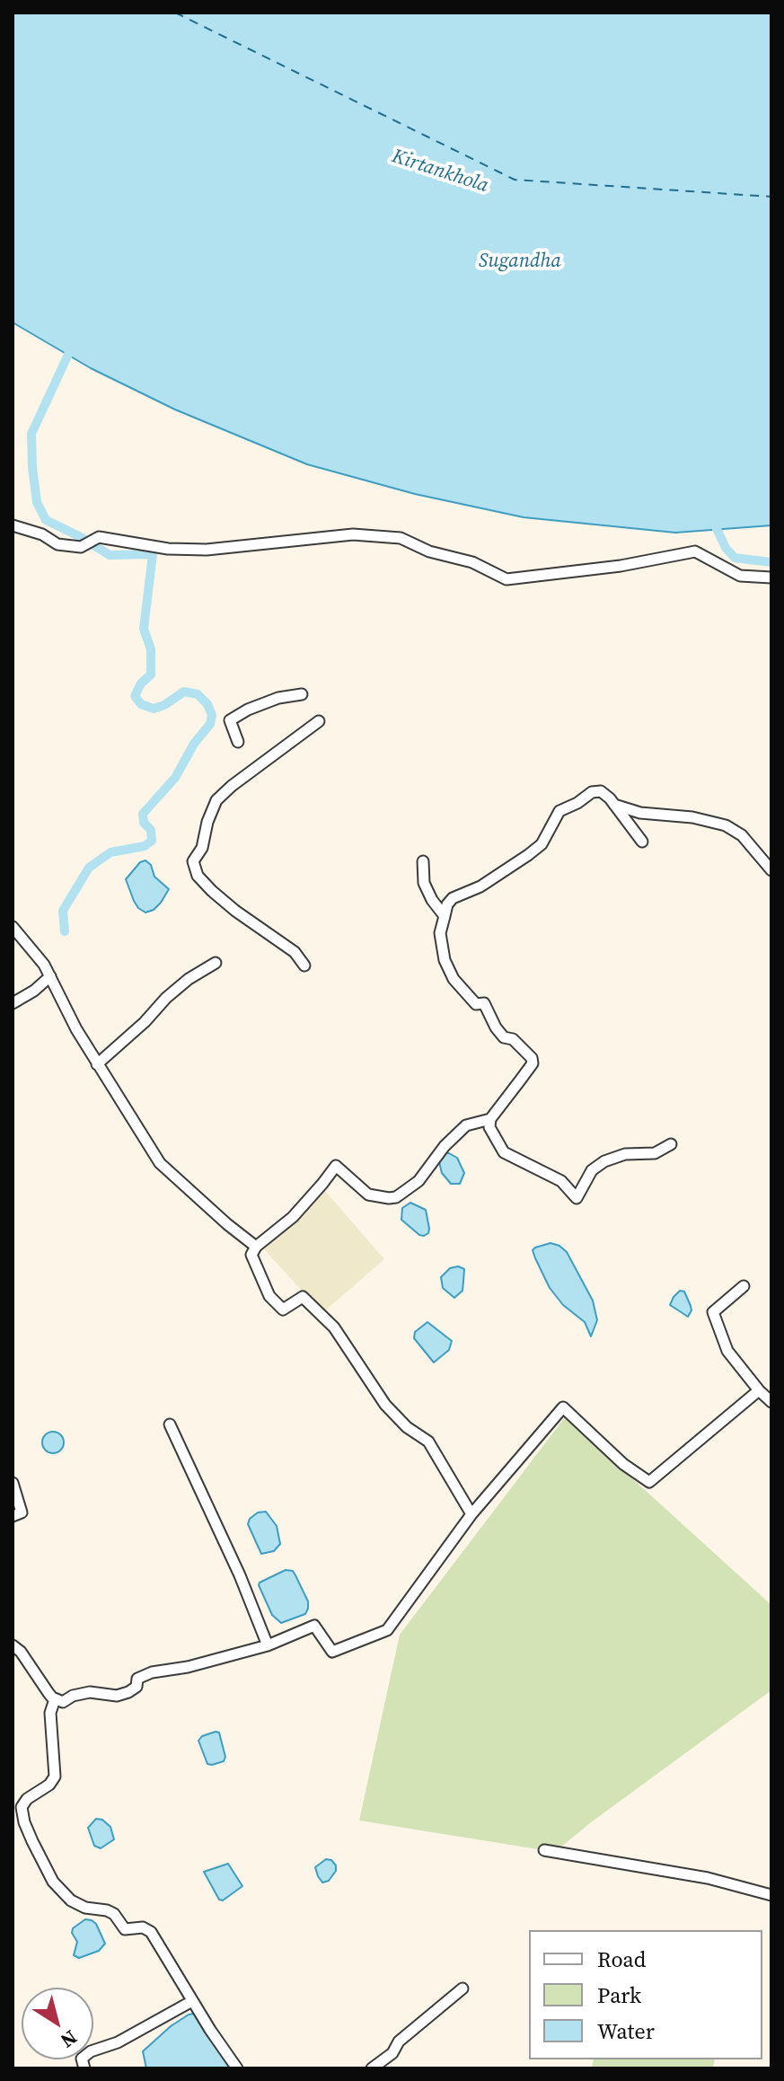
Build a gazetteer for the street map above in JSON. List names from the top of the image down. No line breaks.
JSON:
{"water":["Kirtankhola","Sugandha"],"legend":["Road","Park","Water"],"north":"bottom right"}
